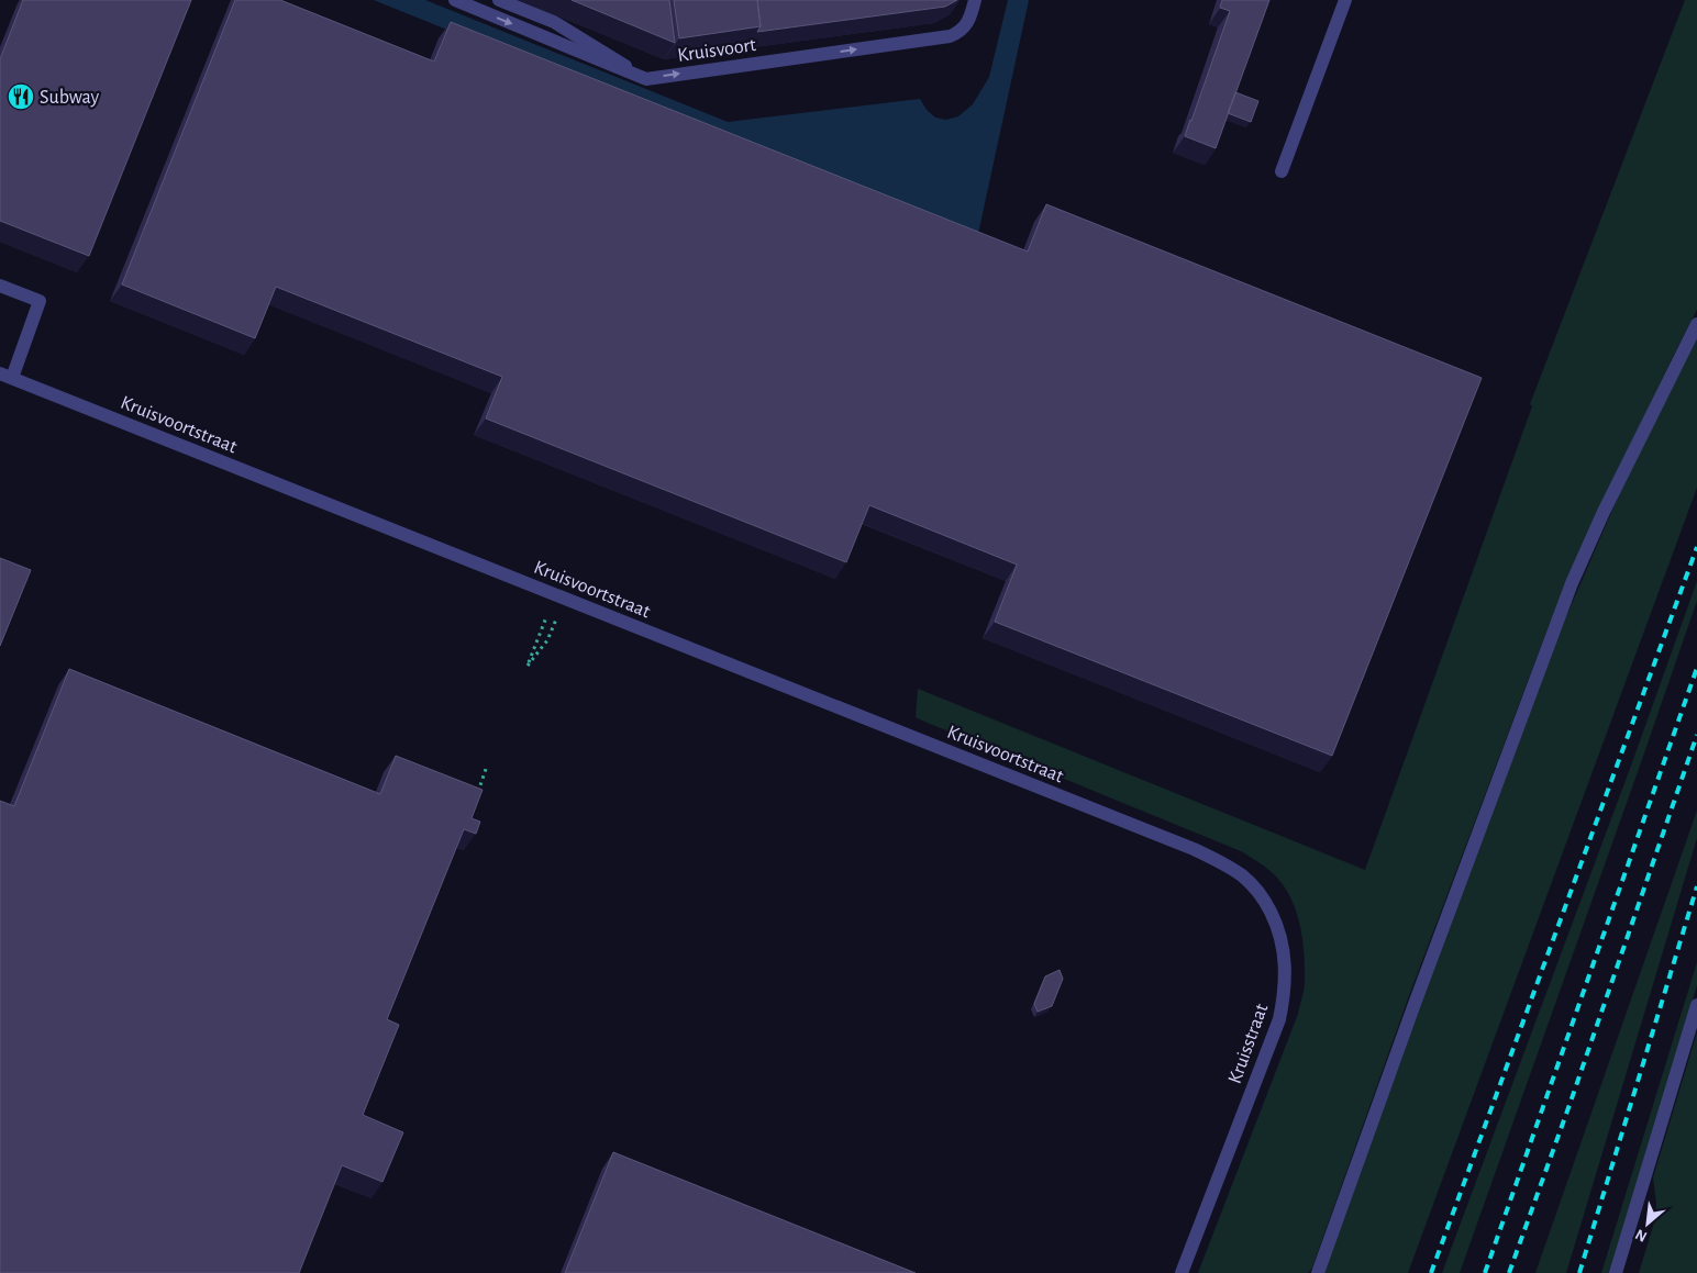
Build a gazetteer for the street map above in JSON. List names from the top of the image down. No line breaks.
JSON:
{"streets":{"street":["Kruisvoort","Kruisvoortstraat","Kruisstraat"]},"crossings":[["Kruisvoortstraat","Kruisstraat"]],"one_way":["Kruisvoort"],"places":{"restaurant":["Subway"]},"north":"bottom left"}
